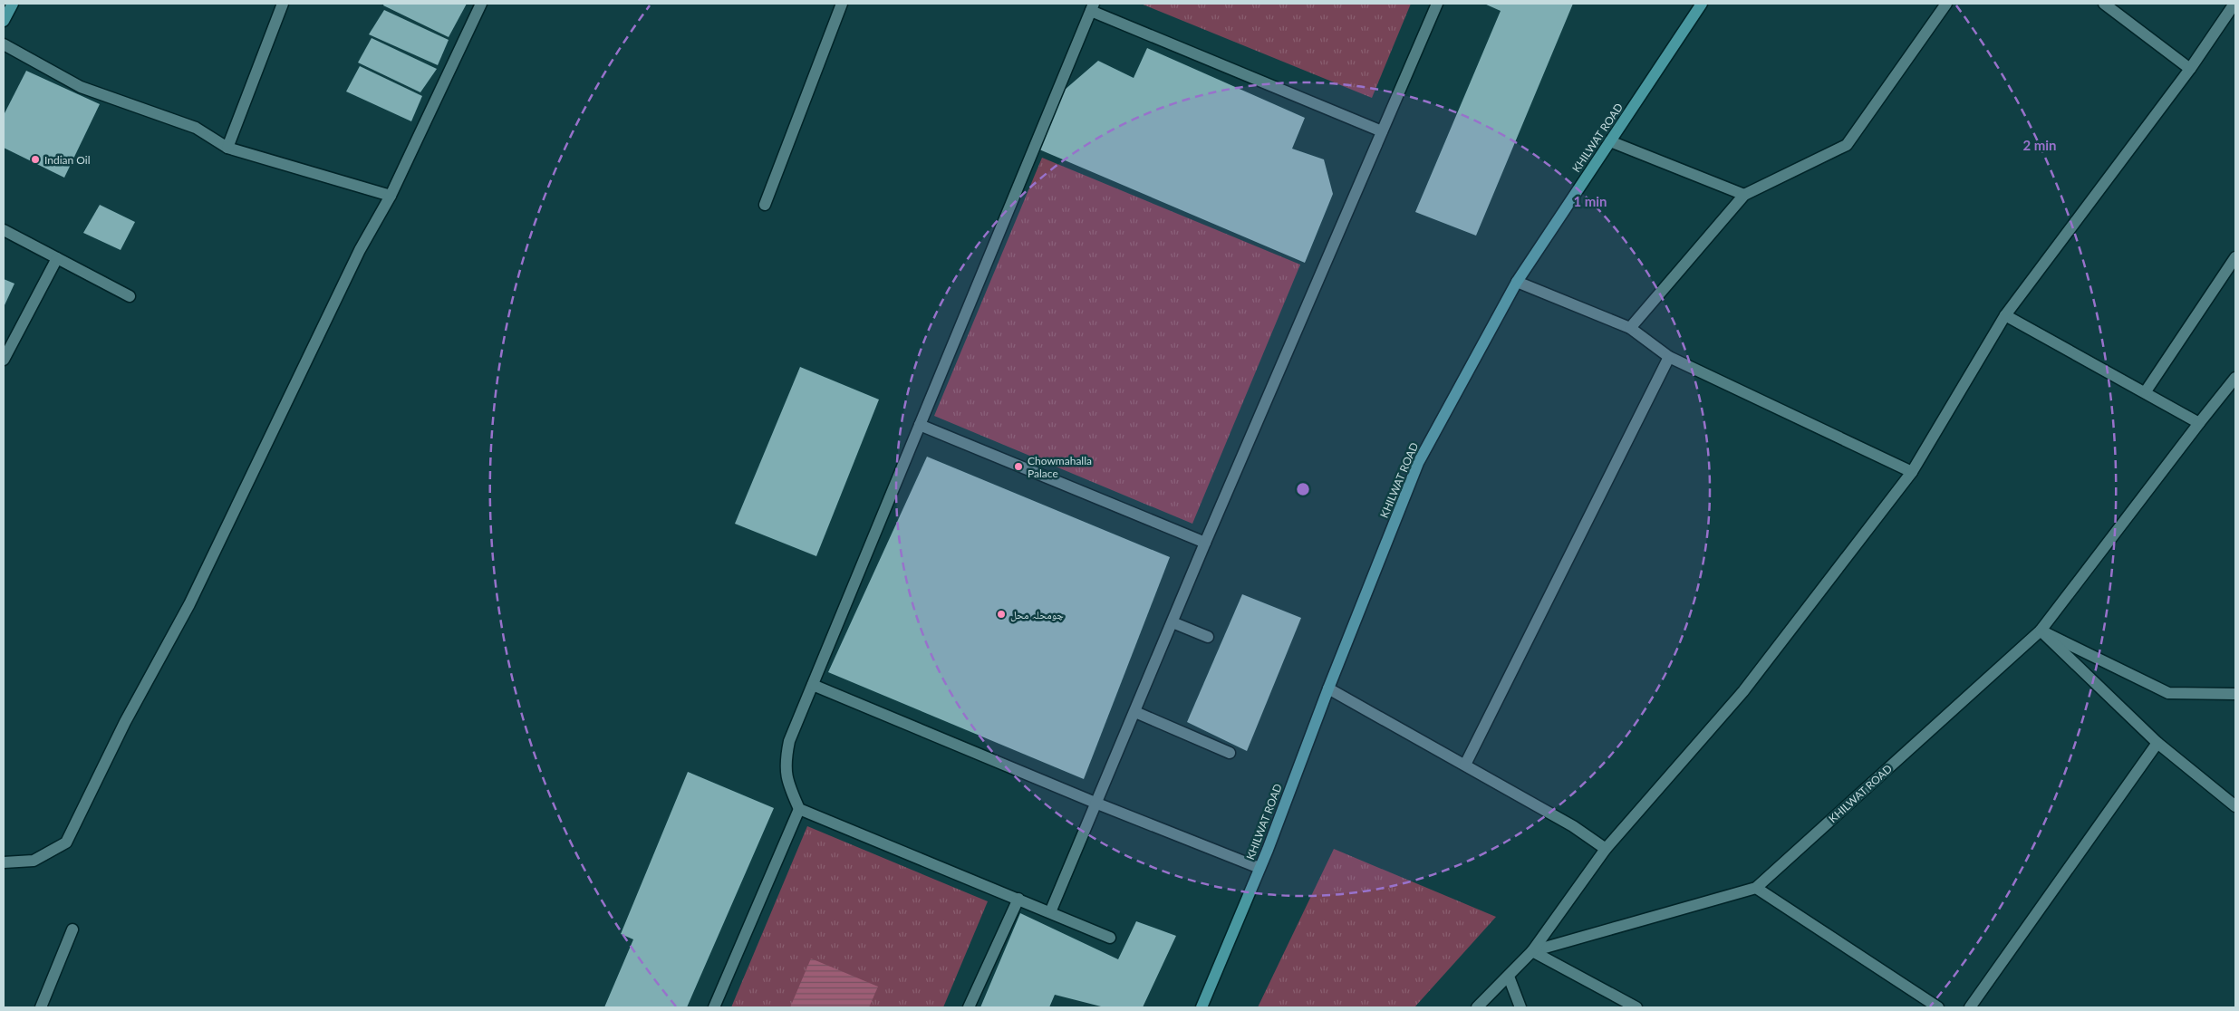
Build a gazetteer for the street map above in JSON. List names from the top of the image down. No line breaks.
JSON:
{"streets":{"main road":["KHILWAT ROAD"]},"places":["Indian Oil","Chowmahalla Palace","چومحلہ محل"],"rings":["2 min","1 min"]}
